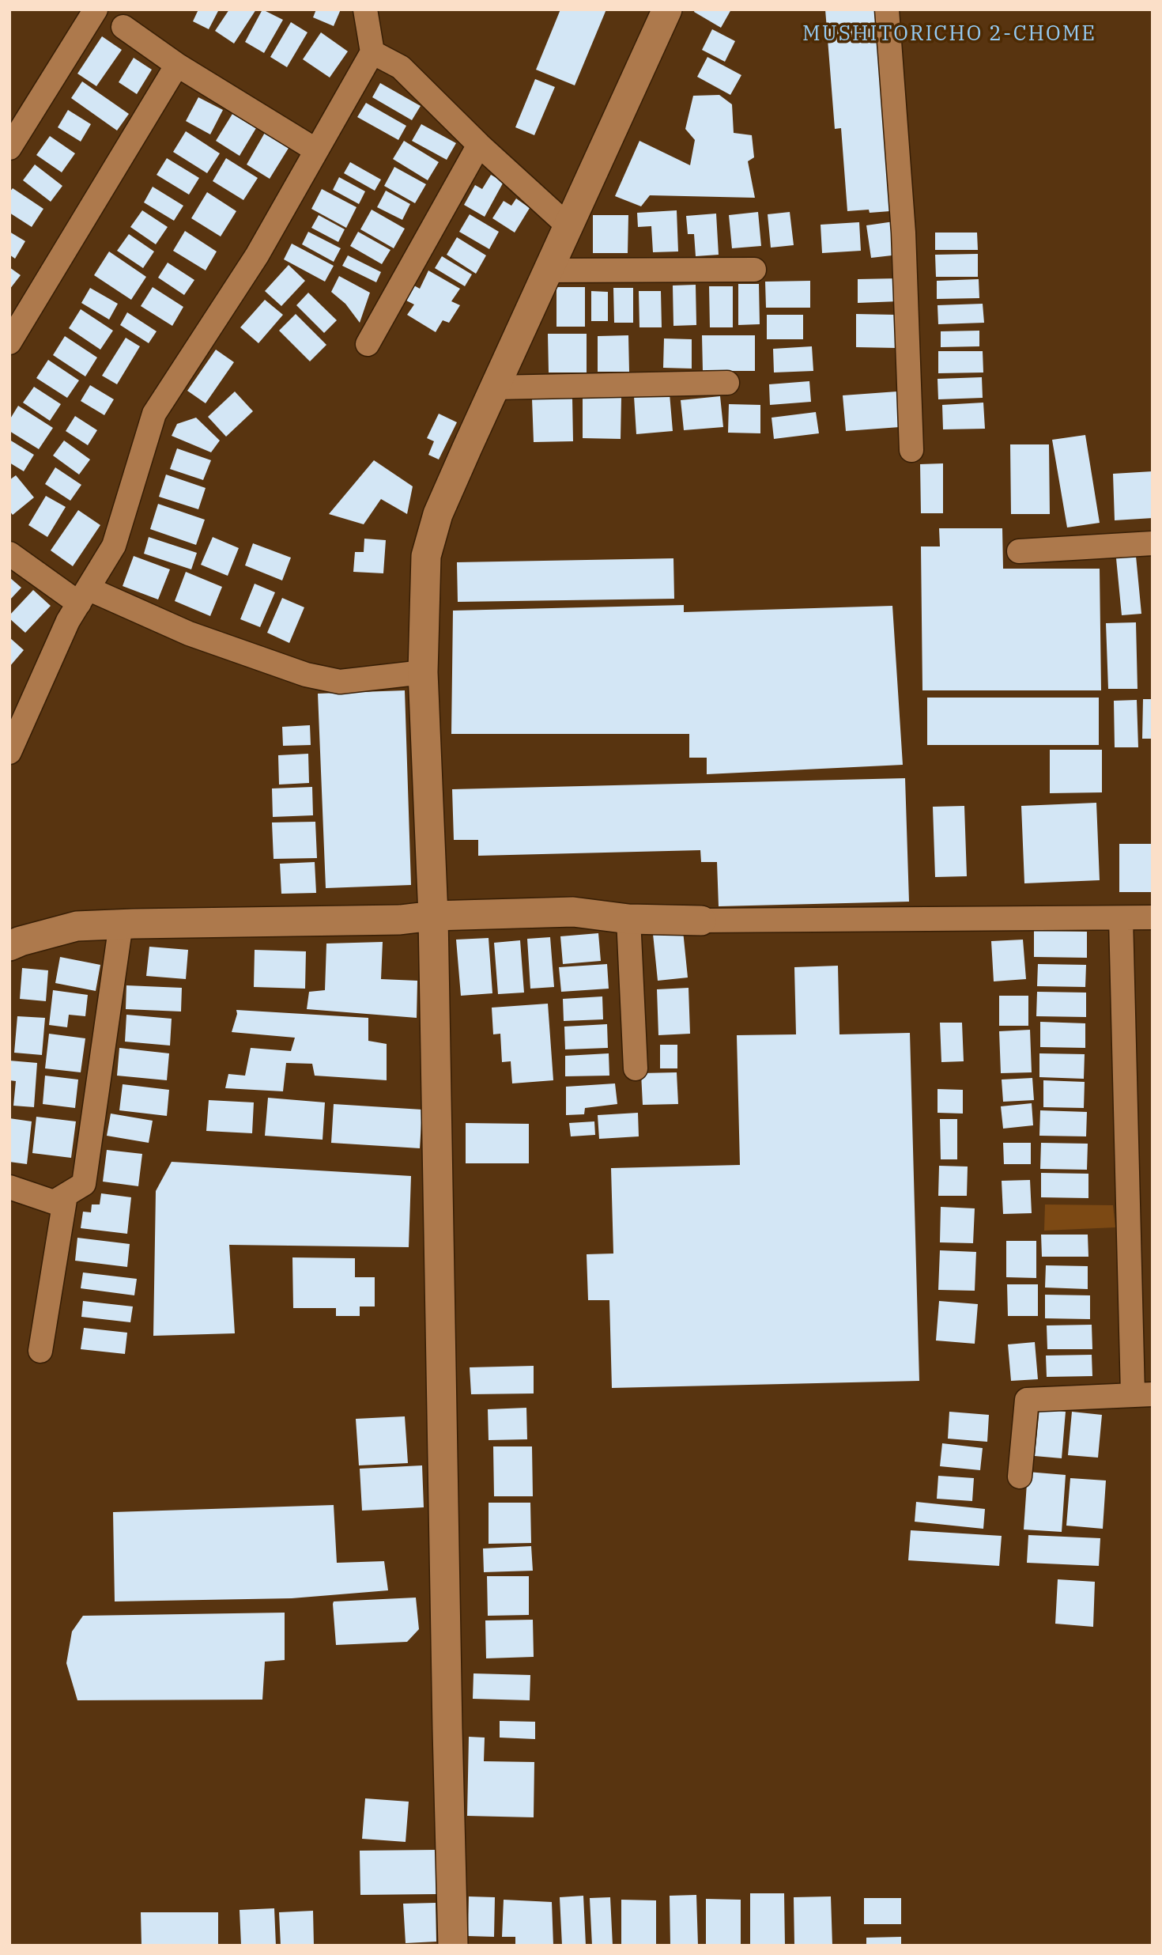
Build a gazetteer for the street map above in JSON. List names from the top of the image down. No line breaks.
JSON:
{"districts":["MUSHITORICHO 2-CHOME"]}
